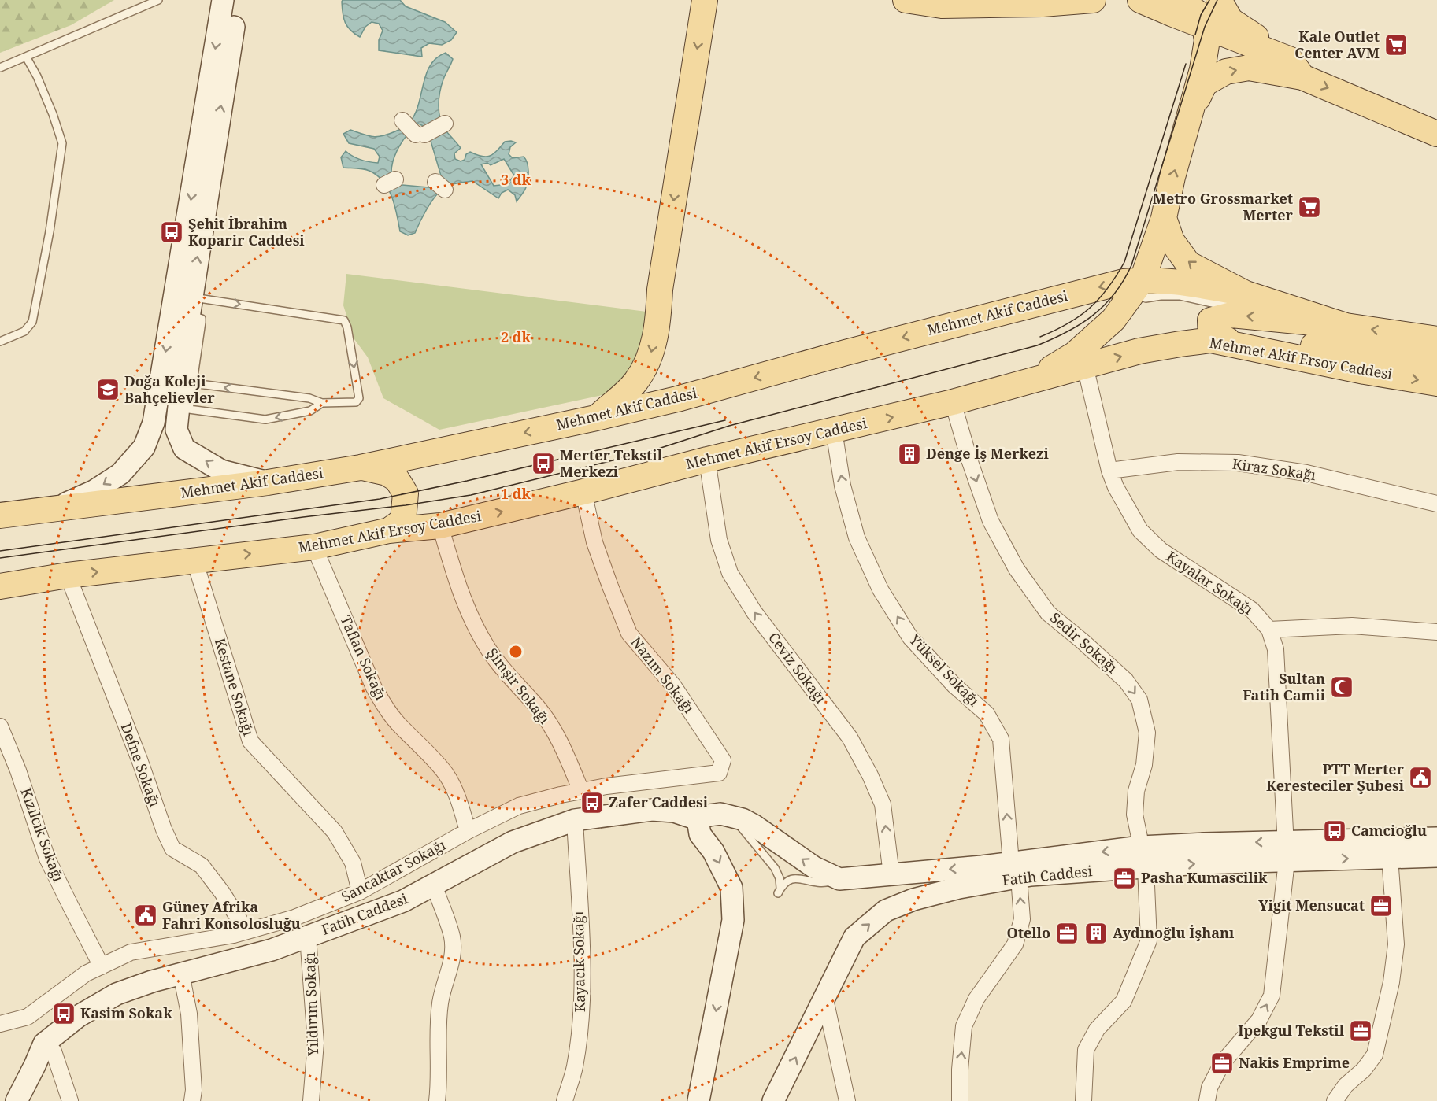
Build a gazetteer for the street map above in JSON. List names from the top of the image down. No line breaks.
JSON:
{"streets":{"main road":["Mehmet Akif Caddesi","Mehmet Akif Ersoy Caddesi"],"street":["Kiraz Sokağı","Kayalar Sokağı","Sedir Sokağı","Taflan Sokağı","Ceviz Sokağı","Yüksel Sokağı","Nazım Sokağı","Şimşir Sokağı","Kestane Sokağı","Defne Sokağı","Kızılcık Sokağı","Sancaktar Sokağı","Fatih Caddesi","Kayacık Sokağı","Yıldırım Sokağı"]},"crossings":[["Mehmet Akif Ersoy Caddesi","Kayalar Sokağı"],["Mehmet Akif Ersoy Caddesi","Sedir Sokağı"],["Mehmet Akif Ersoy Caddesi","Taflan Sokağı"],["Mehmet Akif Ersoy Caddesi","Ceviz Sokağı"],["Mehmet Akif Ersoy Caddesi","Yüksel Sokağı"],["Mehmet Akif Ersoy Caddesi","Nazım Sokağı"],["Mehmet Akif Ersoy Caddesi","Şimşir Sokağı"],["Mehmet Akif Ersoy Caddesi","Kestane Sokağı"],["Mehmet Akif Ersoy Caddesi","Defne Sokağı"],["Kiraz Sokağı","Kayalar Sokağı"],["Kayalar Sokağı","Fatih Caddesi"],["Sedir Sokağı","Fatih Caddesi"],["Taflan Sokağı","Sancaktar Sokağı"],["Ceviz Sokağı","Fatih Caddesi"],["Yüksel Sokağı","Fatih Caddesi"],["Nazım Sokağı","Sancaktar Sokağı"],["Şimşir Sokağı","Sancaktar Sokağı"],["Kestane Sokağı","Sancaktar Sokağı"],["Defne Sokağı","Sancaktar Sokağı"],["Kızılcık Sokağı","Sancaktar Sokağı"],["Fatih Caddesi","Kayacık Sokağı"],["Fatih Caddesi","Yıldırım Sokağı"]],"one_way":["Mehmet Akif Caddesi","Sedir Sokağı","Ceviz Sokağı","Yüksel Sokağı"],"places":{"supermarket":["Kale Outlet Center AVM","Metro Grossmarket Merter"],"bus stop":["Şehit İbrahim Koparir Caddesi","Merter Tekstil Merkezi","Zafer Caddesi","Camcioğlu","Kasim Sokak"],"school or university":["Doğa Koleji Bahçelievler"],"building":["Denge İş Merkezi","Aydınoğlu İşhanı"],"mosque":["Sultan Fatih Camii"],"public building":["PTT Merter Keresteciler Şubesi","Güney Afrika Fahri Konsolosluğu"],"office":["Pasha Kumascilik","Yigit Mensucat","Otello","Ipekgul Tekstil","Nakis Emprime"]},"rings":["3 dk","2 dk","1 dk"]}
